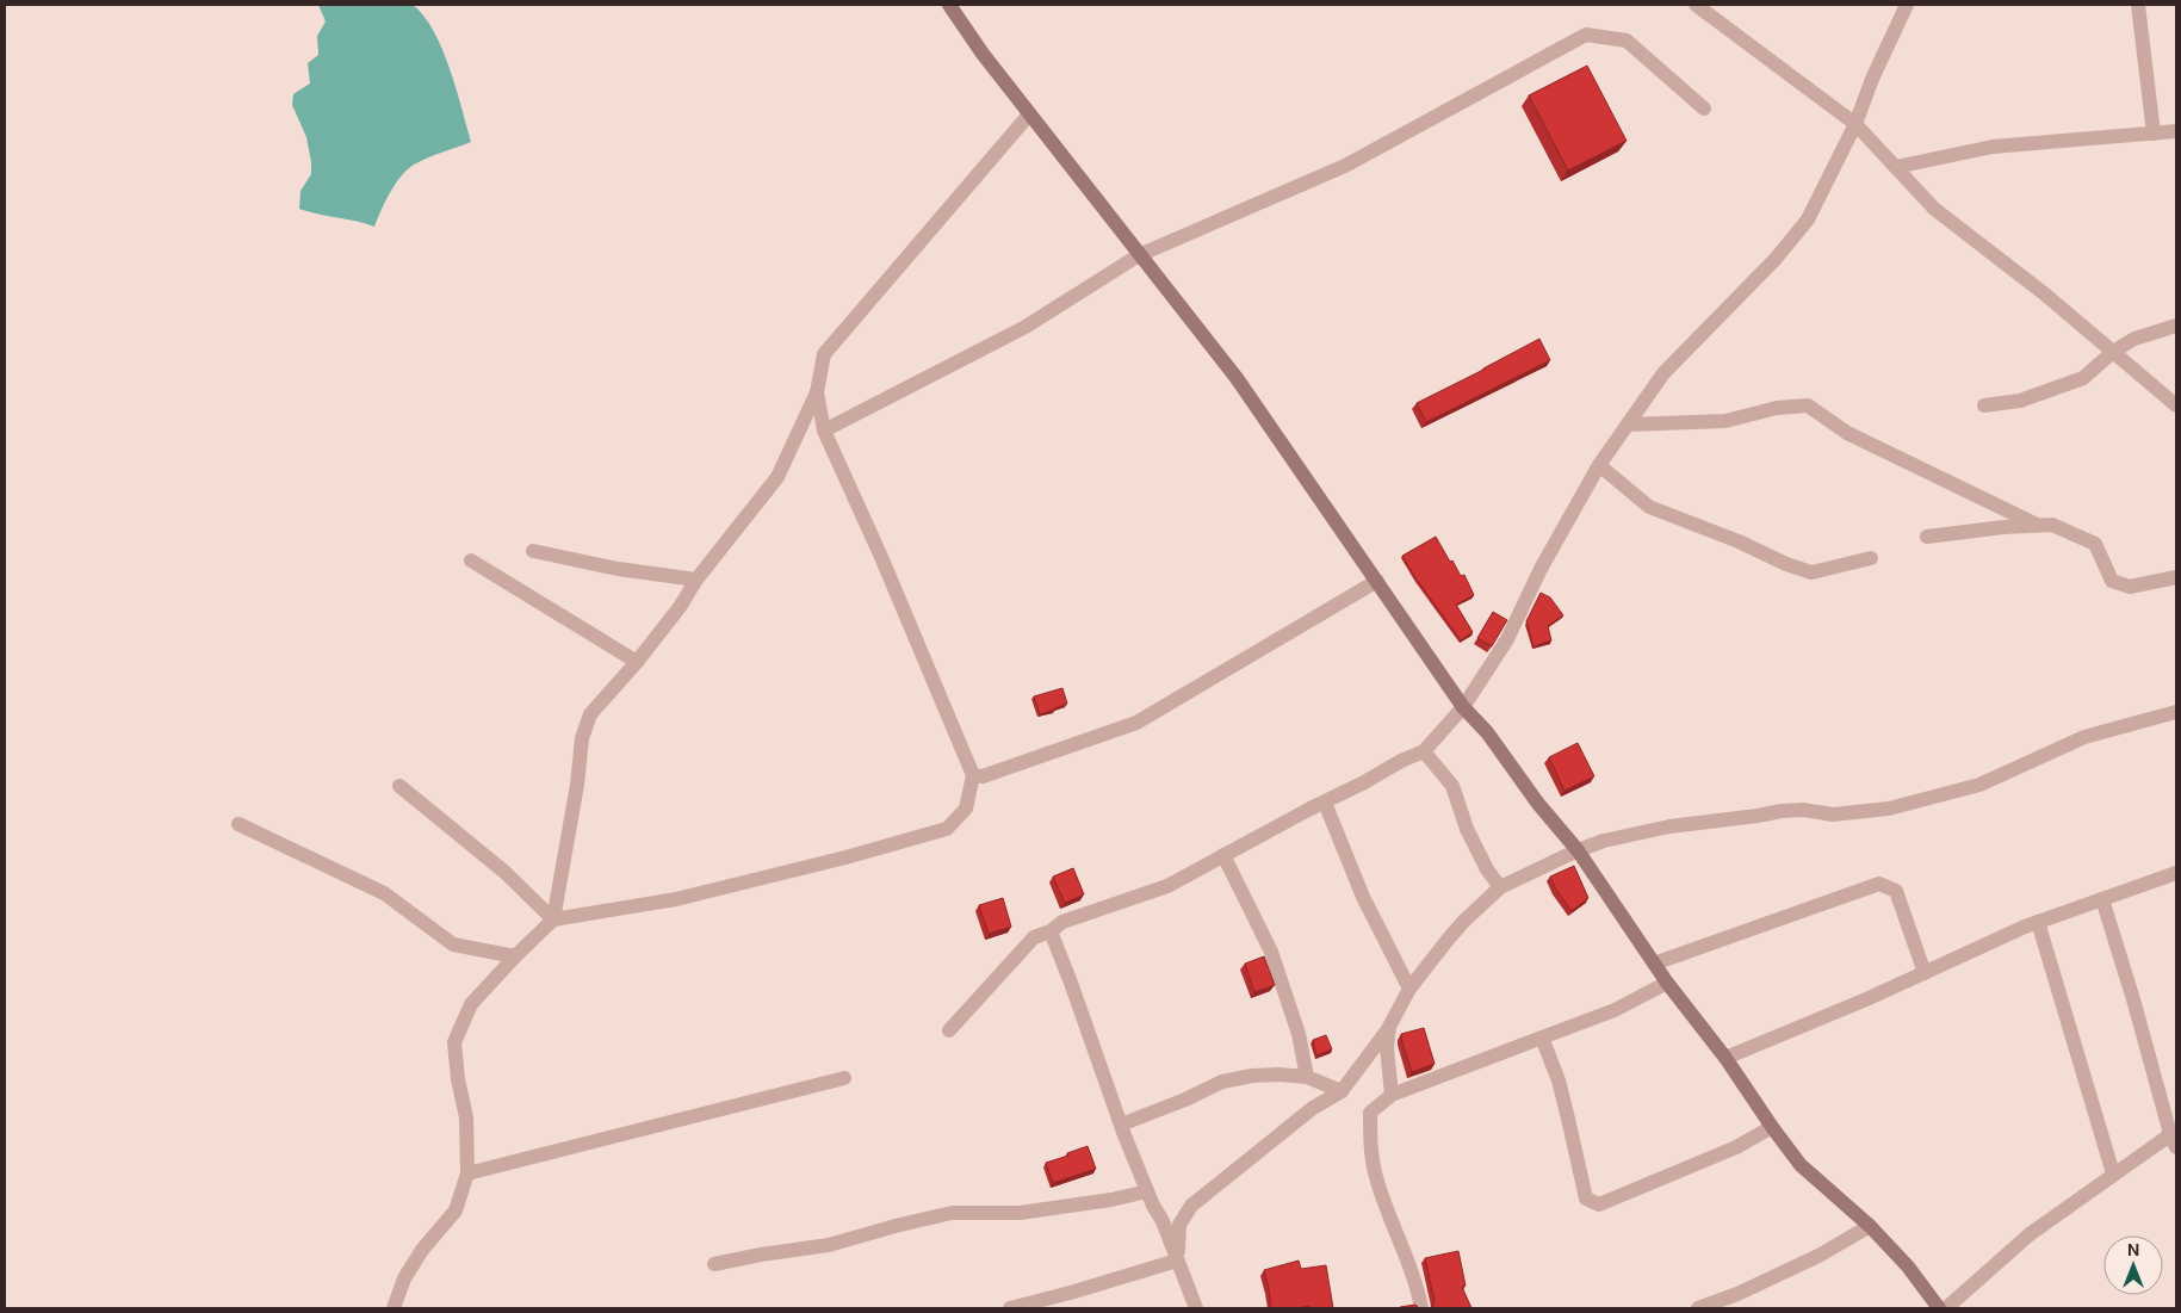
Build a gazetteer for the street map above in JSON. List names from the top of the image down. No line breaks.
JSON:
{"north":"top"}
